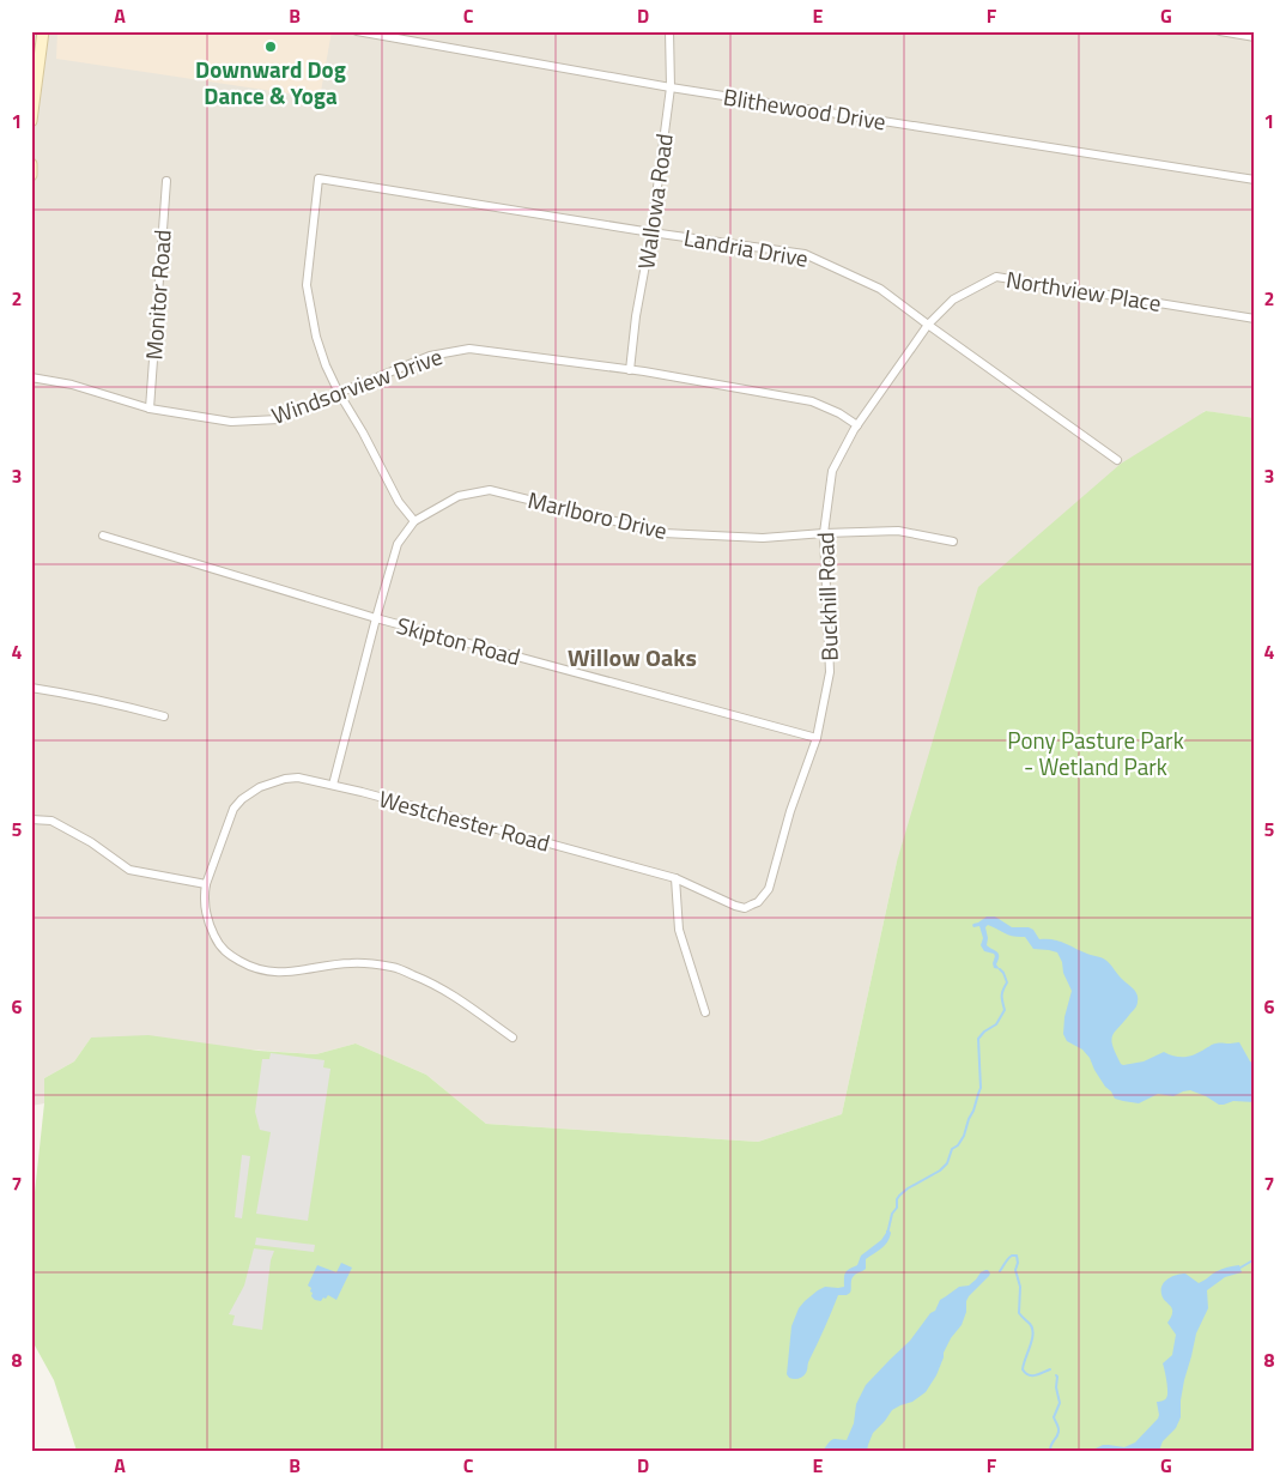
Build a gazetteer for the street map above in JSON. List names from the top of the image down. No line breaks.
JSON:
{"streets":{"street":["Blithewood Drive","Wallowa Road","Landria Drive","Northview Place","Monitor Road","Windsorview Drive","Marlboro Drive","Buckhill Road","Skipton Road","Westchester Road"]},"crossings":[["Blithewood Drive","Wallowa Road"],["Wallowa Road","Landria Drive"],["Wallowa Road","Windsorview Drive"],["Landria Drive","Northview Place"],["Landria Drive","Windsorview Drive"],["Landria Drive","Buckhill Road"],["Northview Place","Buckhill Road"],["Monitor Road","Windsorview Drive"],["Windsorview Drive","Buckhill Road"],["Marlboro Drive","Buckhill Road"],["Buckhill Road","Skipton Road"],["Buckhill Road","Westchester Road"]],"districts":["Willow Oaks"],"parks":["Pony Pasture Park - Wetland Park"],"places":["Downward Dog Dance & Yoga"],"grid":{"columns":["A","B","C","D","E","F","G"],"rows":["1","2","3","4","5","6","7","8"]}}
